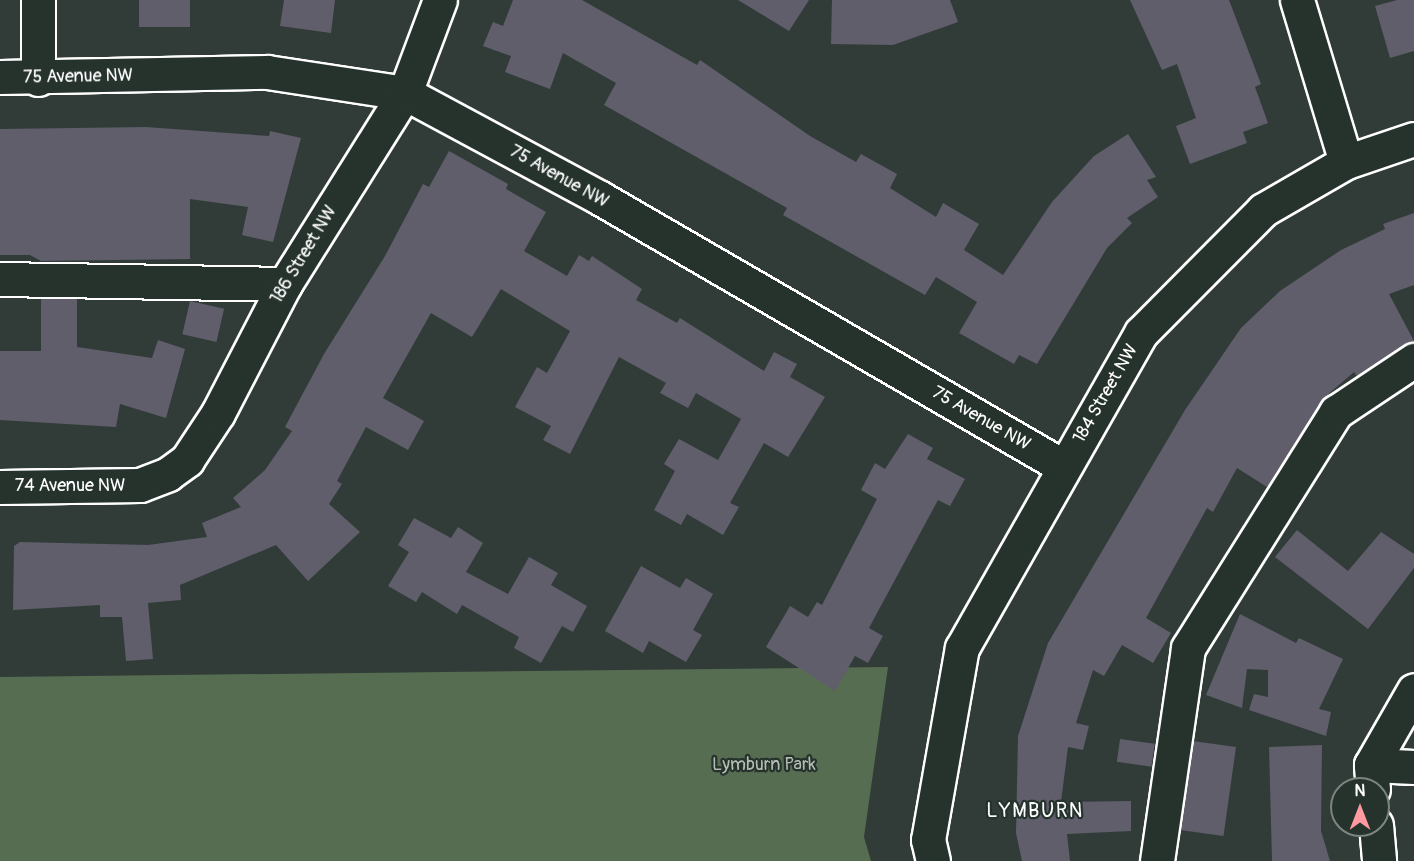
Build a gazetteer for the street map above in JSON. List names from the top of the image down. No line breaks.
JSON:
{"streets":{"street":["75 Avenue NW","186 Street NW","184 Street NW","74 Avenue NW"]},"crossings":[["75 Avenue NW","186 Street NW"],["75 Avenue NW","184 Street NW"],["186 Street NW","74 Avenue NW"]],"districts":["LYMBURN"],"parks":["Lymburn Park"],"north":"top"}
